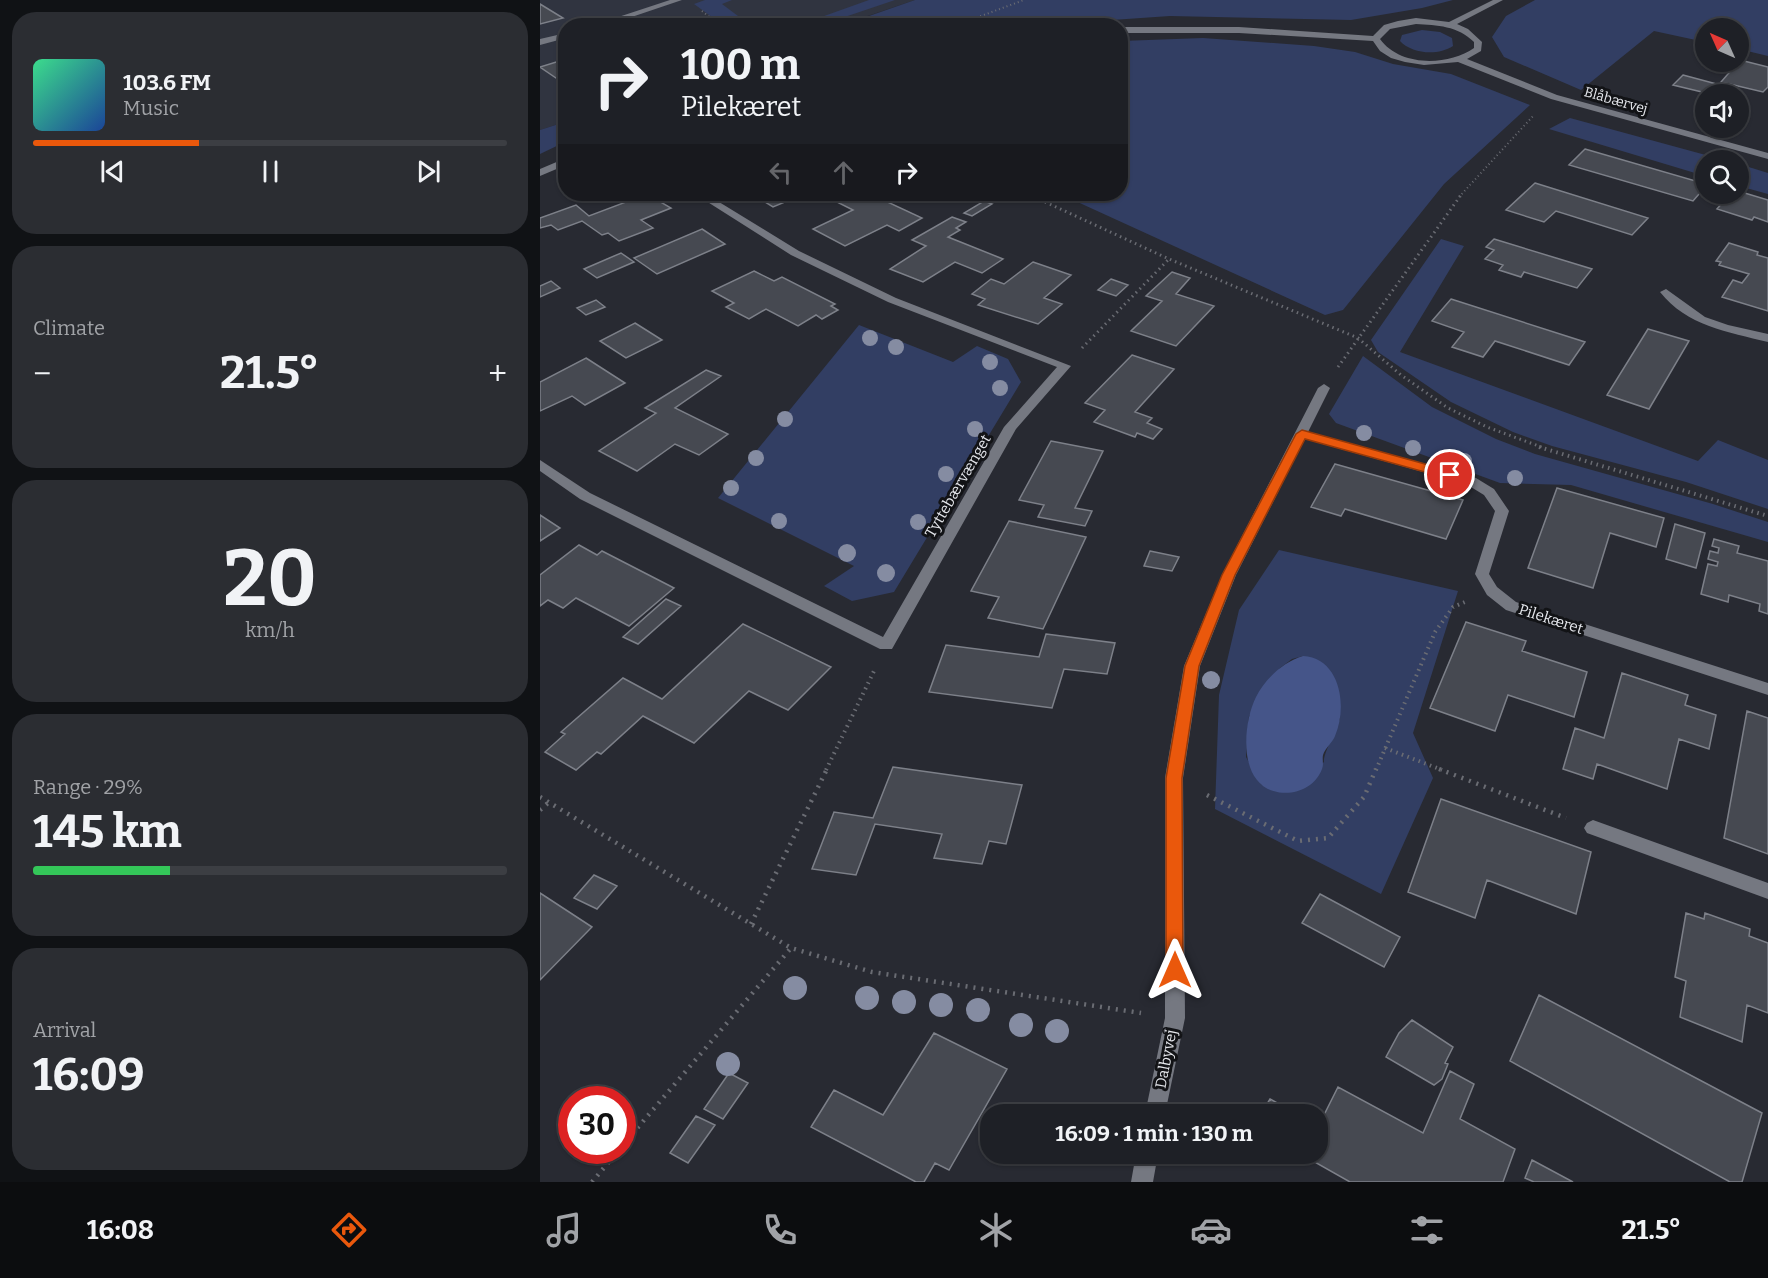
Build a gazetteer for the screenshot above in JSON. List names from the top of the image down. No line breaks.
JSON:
{"streets":{"street":["Blåbærvej","Tyttebærvænget","Pilekæret","Dalbyvej"]},"north":"top left","page":{"turn":["100 m","Pilekæret"],"song":["103.6 FM","Music"],"tile":["Climate",["20","km/h"],["Range · 29%","145 km"],["Arrival","16:09"]],"heat":["−","21.5°","+"],"limit":"30","trip":"16:09 · 1 min · 130 m","tabs":["16:08","21.5°"]}}
